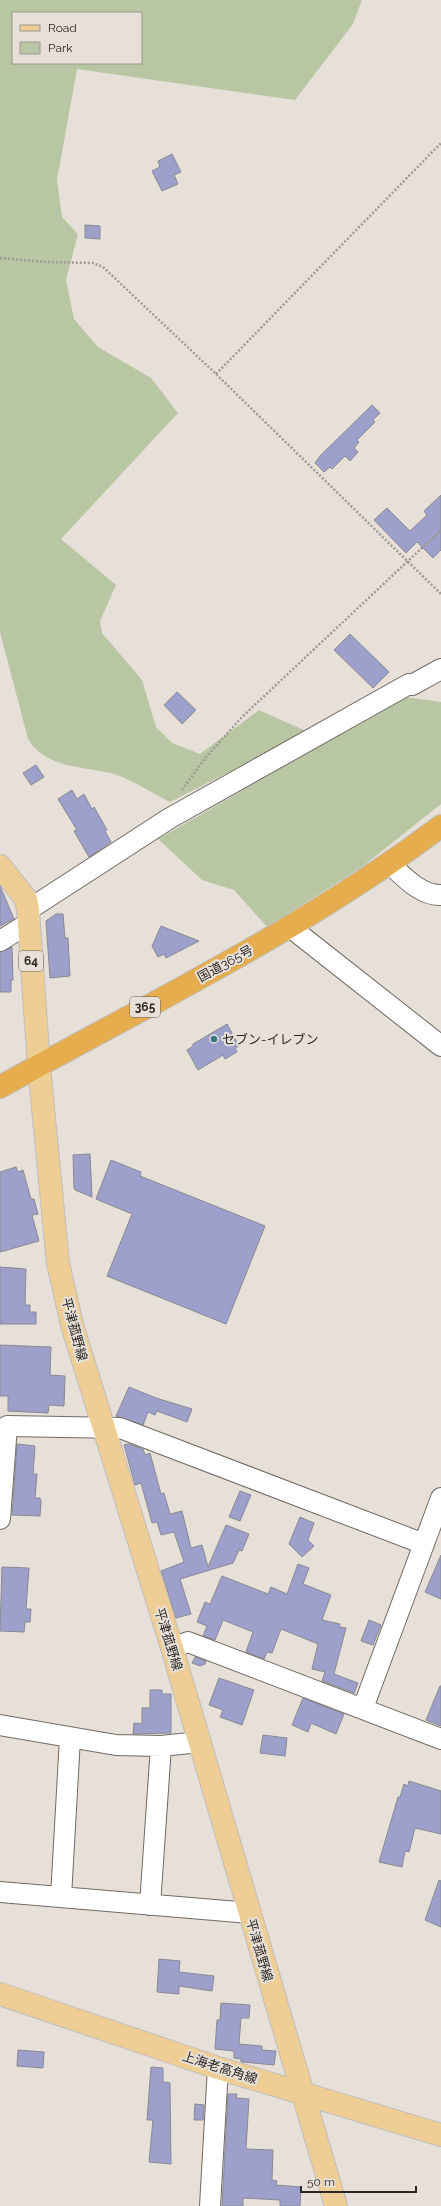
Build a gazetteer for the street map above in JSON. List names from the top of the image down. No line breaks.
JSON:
{"streets":{"highway":["国道365号","365"],"main road":["64","平津菰野線","上海老高角線"]},"crossings":[["64","国道365号"],["64","平津菰野線"],["国道365号","平津菰野線"],["平津菰野線","上海老高角線"]],"places":["セブン-イレブン"],"legend":["Road","Park"],"scale_bar":"50 m"}
